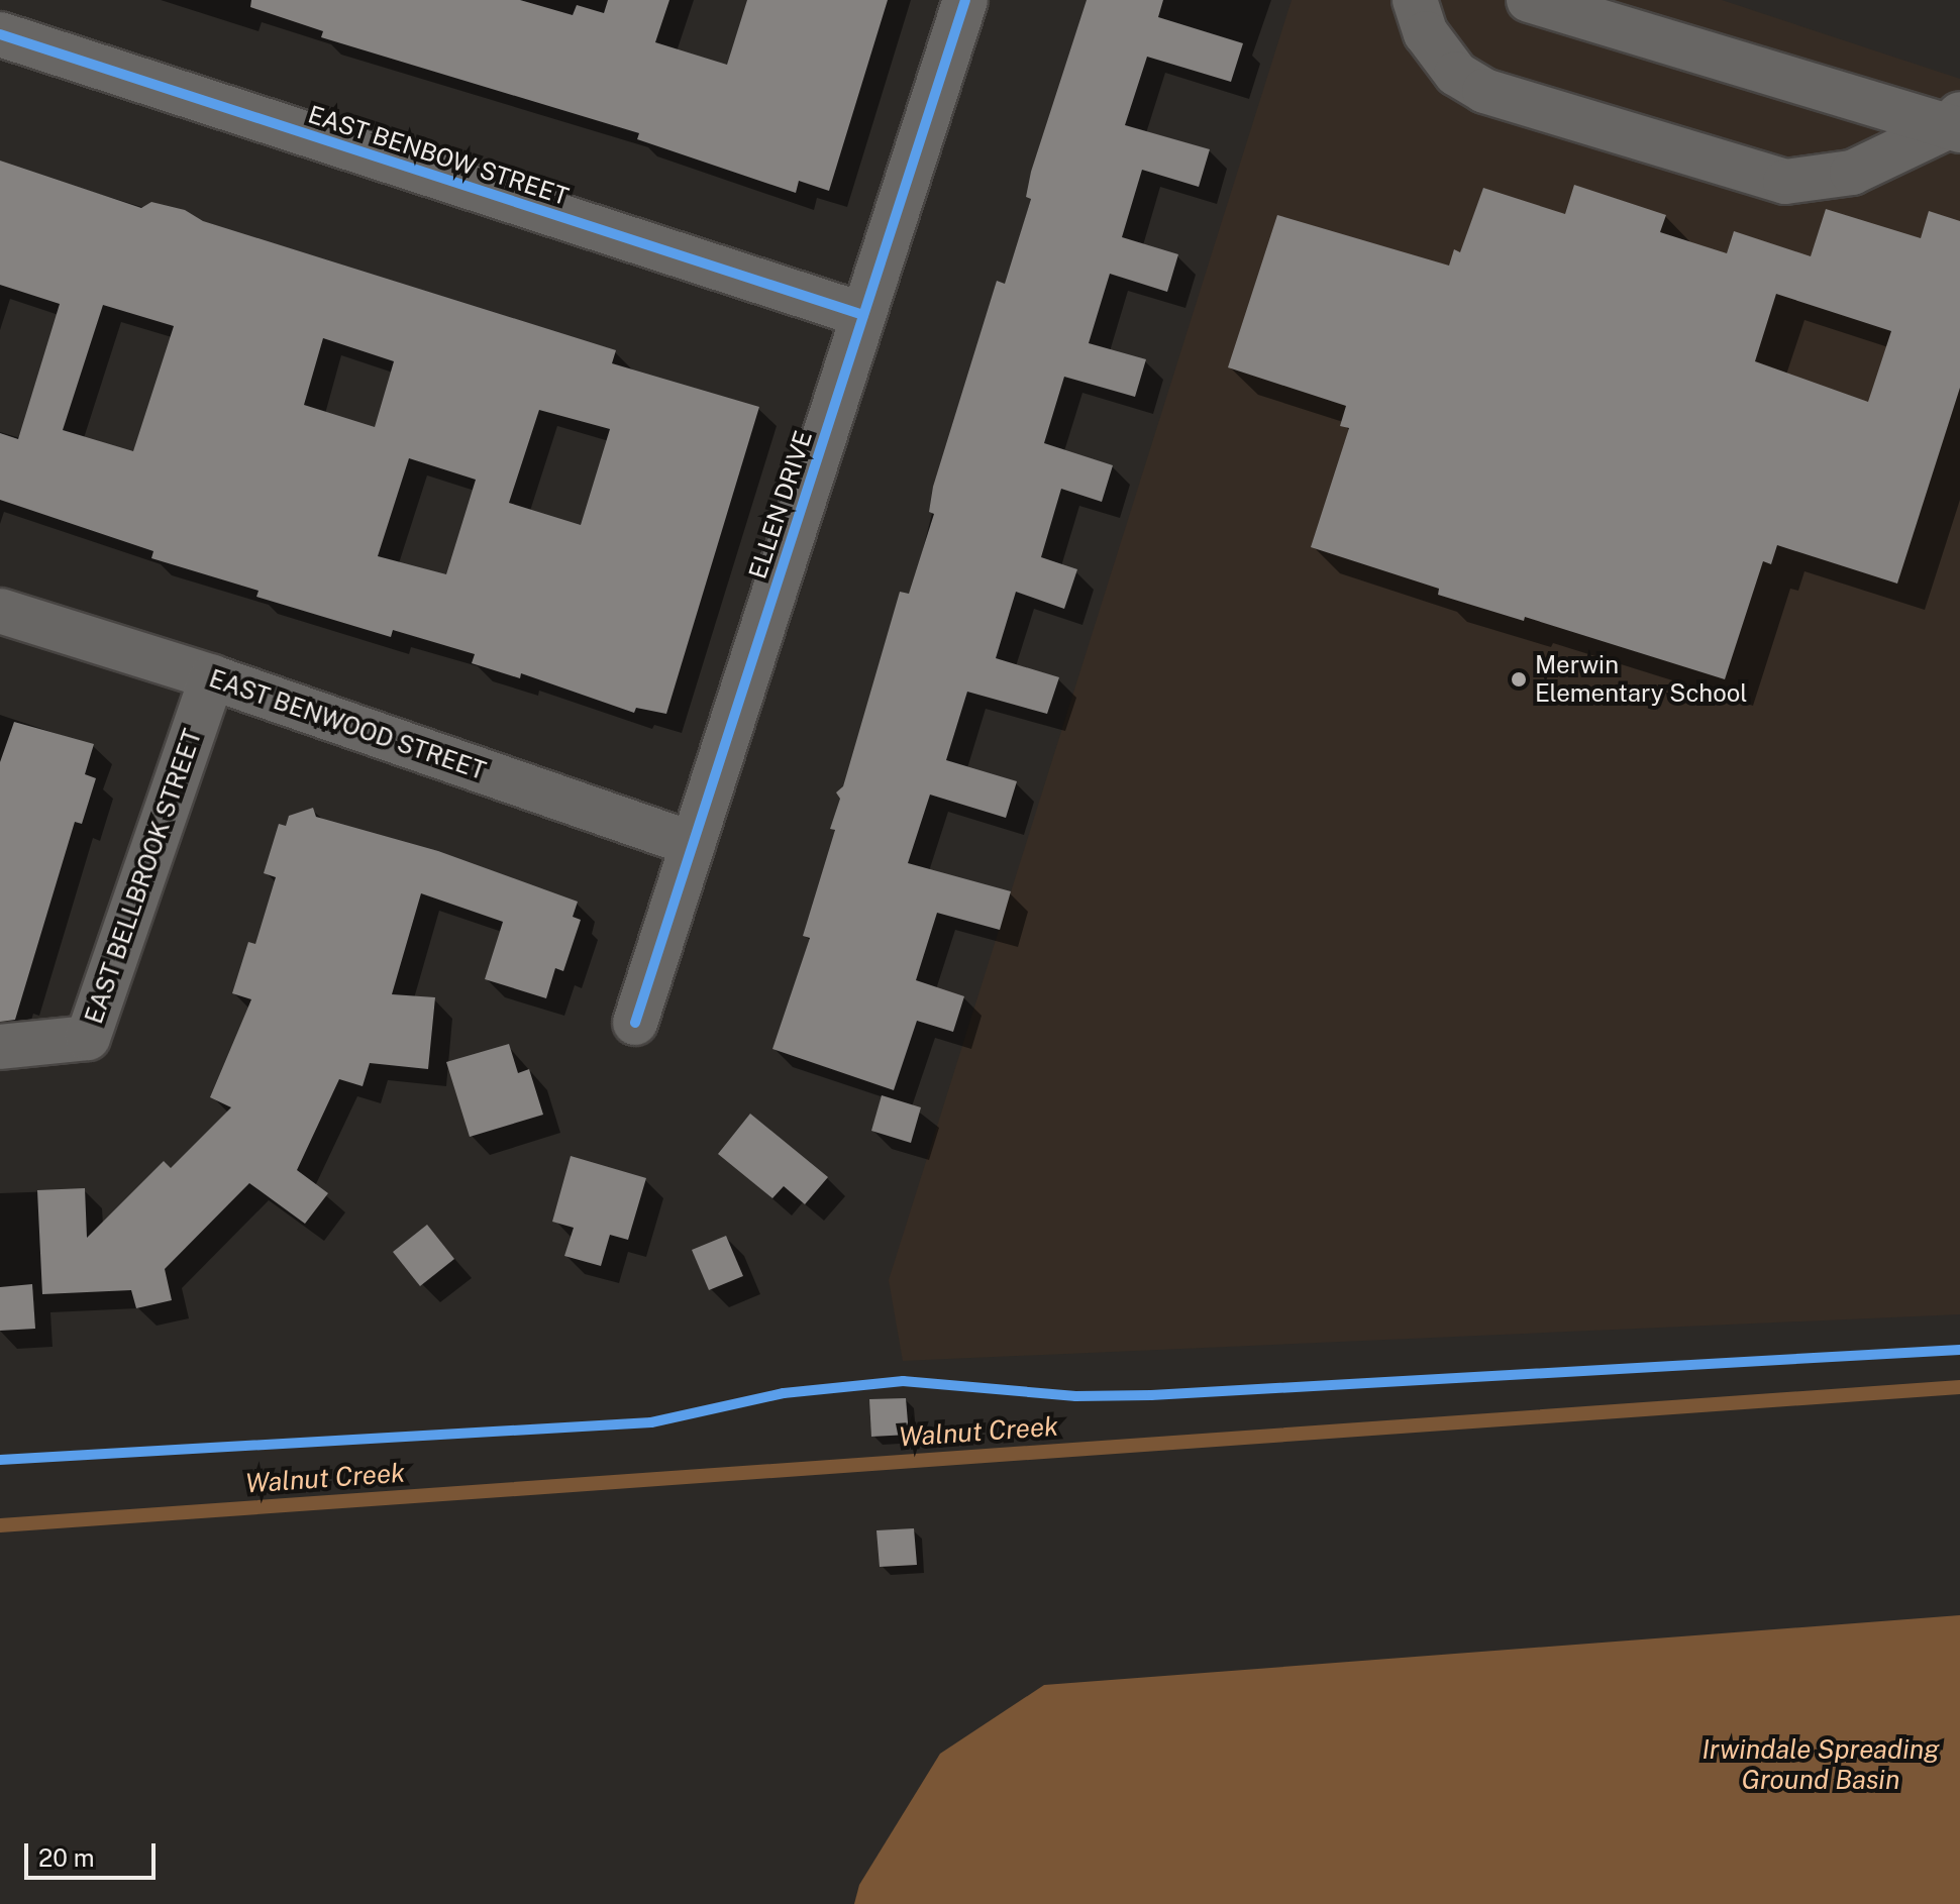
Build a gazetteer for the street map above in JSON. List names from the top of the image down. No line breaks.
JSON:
{"streets":{"street":["EAST BENBOW STREET","ELLEN DRIVE","EAST BENWOOD STREET","EAST BELLBROOK STREET"]},"crossings":[["EAST BENBOW STREET","ELLEN DRIVE"],["ELLEN DRIVE","EAST BENWOOD STREET"],["EAST BENWOOD STREET","EAST BELLBROOK STREET"]],"water":["Walnut Creek","Irwindale Spreading Ground Basin"],"places":["Merwin Elementary School"],"scale_bar":"20 m"}
